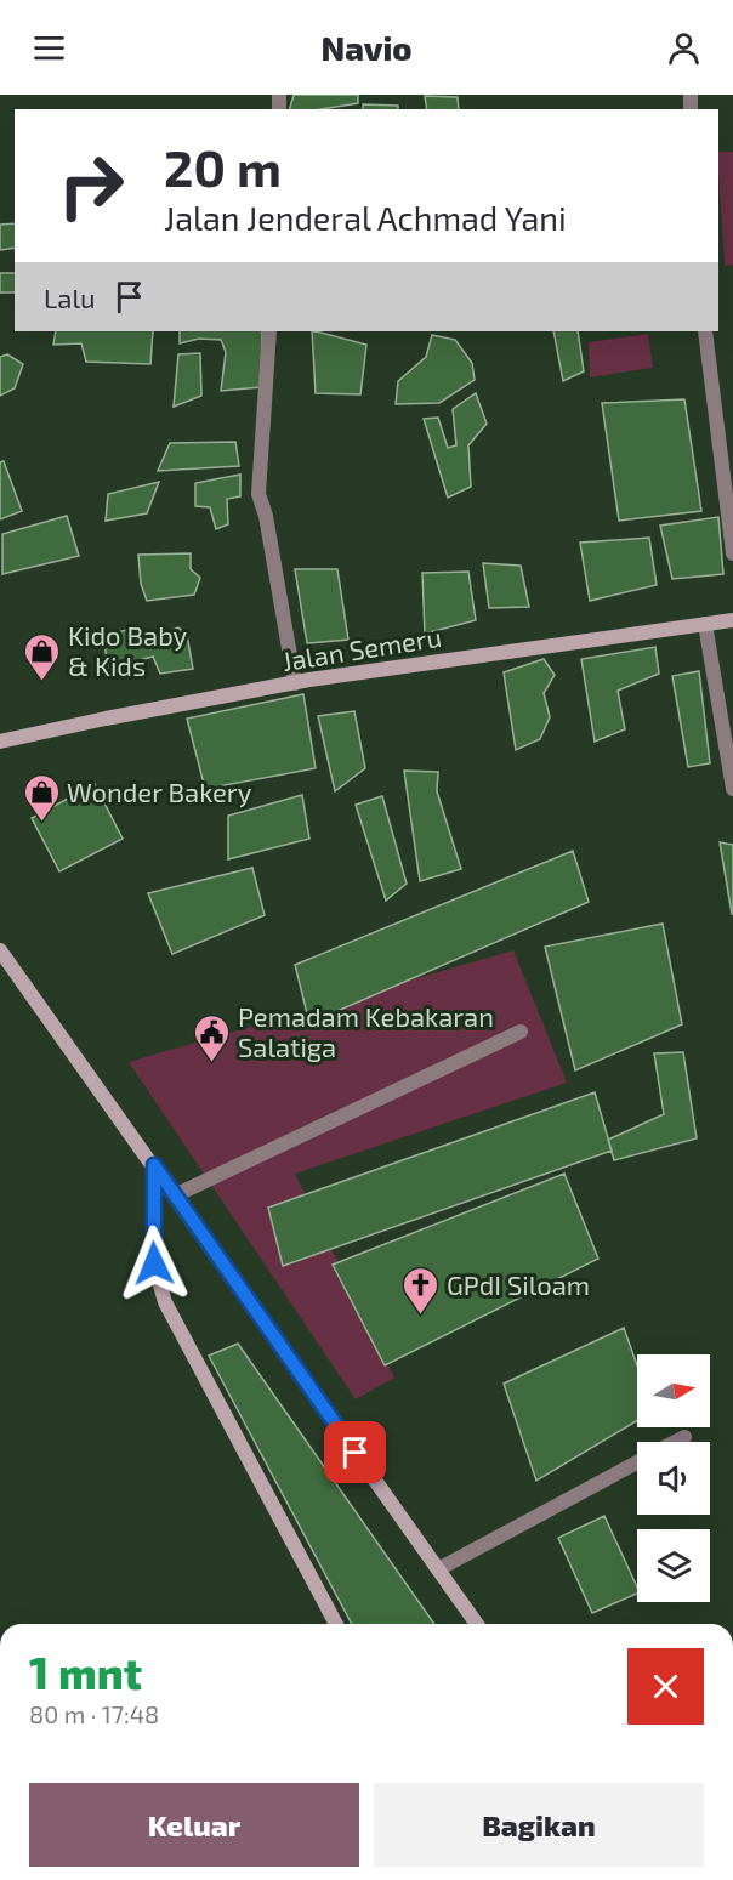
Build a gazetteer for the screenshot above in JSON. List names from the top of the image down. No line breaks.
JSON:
{"streets":{"main road":["Jalan Semeru"]},"places":{"shop":["Kido Baby & Kids","Wonder Bakery"],"public building":["Pemadam Kebakaran Salatiga"],"church":["GPdI Siloam"]},"north":"right","page":{"header":"Navio","turn":["20 m","Jalan Jenderal Achmad Yani"],"then":"Lalu","heading":["1 mnt","80 m · 17:48"],"buttons":["Keluar","Bagikan"]}}
